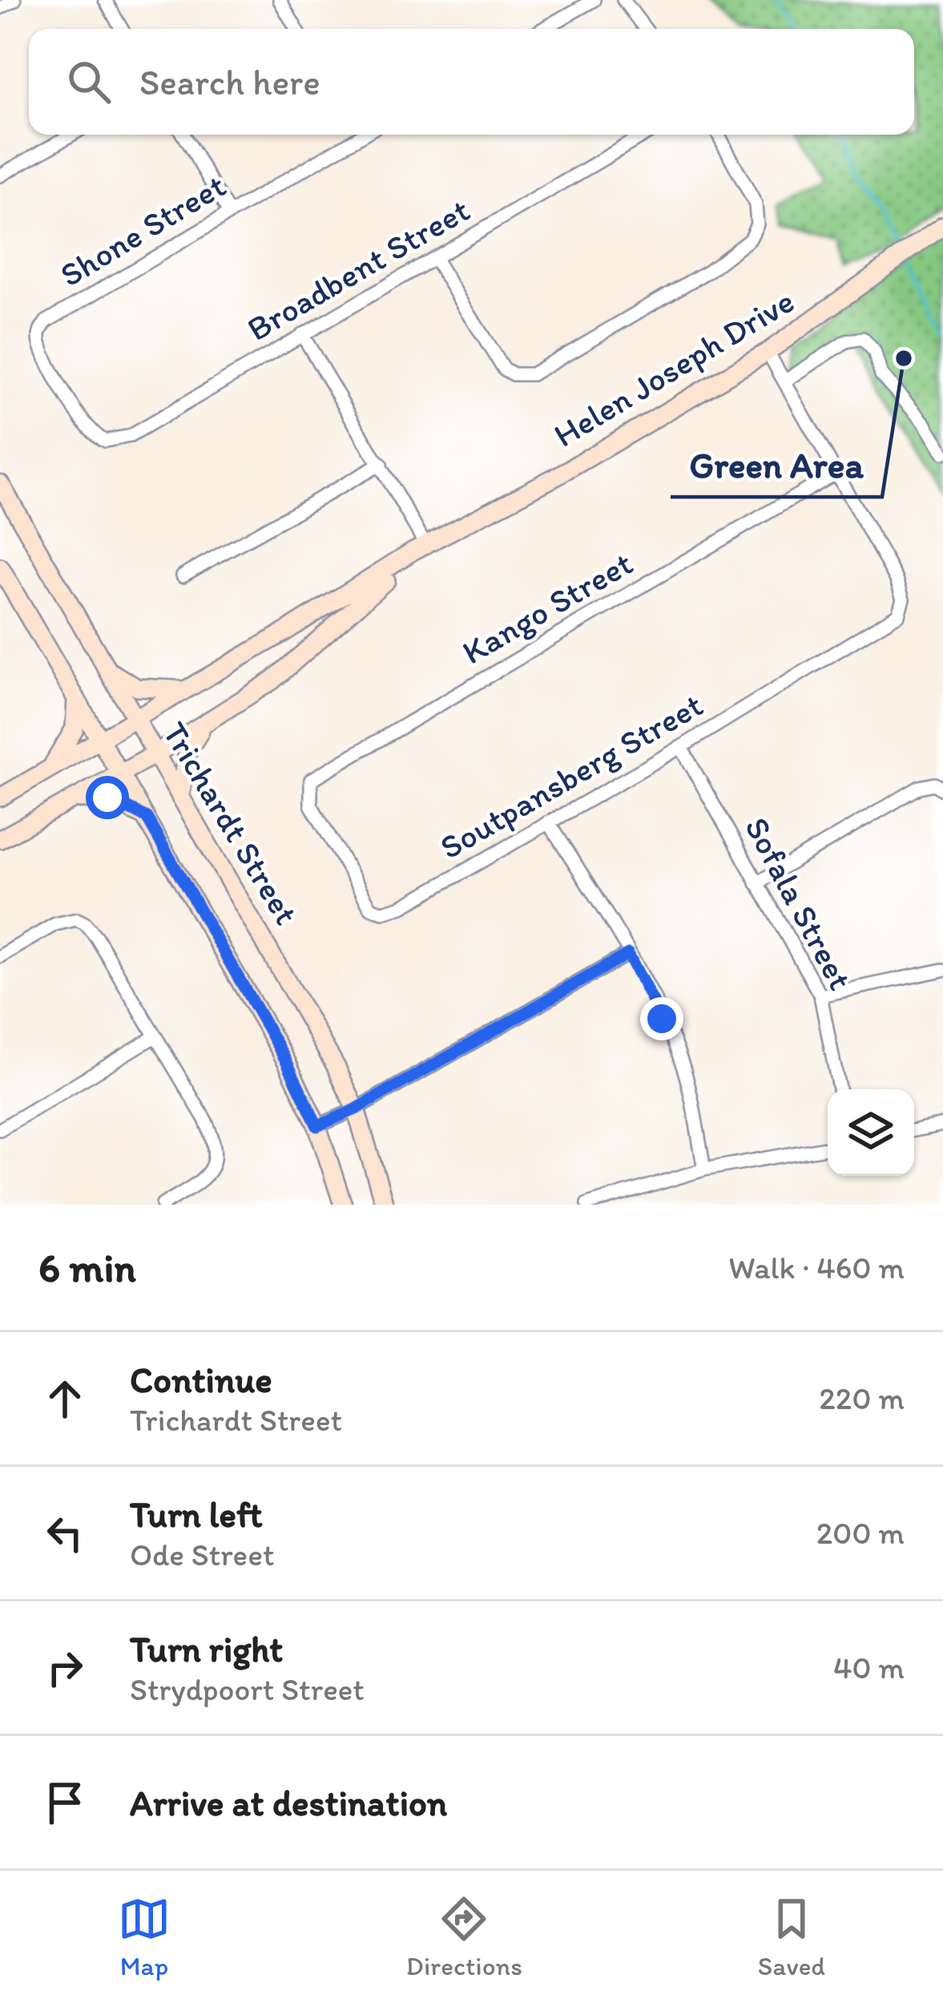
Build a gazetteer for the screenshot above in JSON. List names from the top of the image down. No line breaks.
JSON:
{"streets":{"street":["Shone Street","Broadbent Street","Helen Joseph Drive","Kango Street","Soutpansberg Street","Trichardt Street","Sofala Street"]},"crossings":[["Shone Street","Broadbent Street"],["Helen Joseph Drive","Trichardt Street"],["Kango Street","Soutpansberg Street"],["Soutpansberg Street","Sofala Street"]],"places":["Green Area"],"page":{"search":"Search here","heading":["6 min","Walk · 460 m"],"list":[["Continue","Trichardt Street","220 m"],["Turn left","Ode Street","200 m"],["Turn right","Strydpoort Street","40 m"],"Arrive at destination"],"nav":["Map","Directions","Saved"]}}
